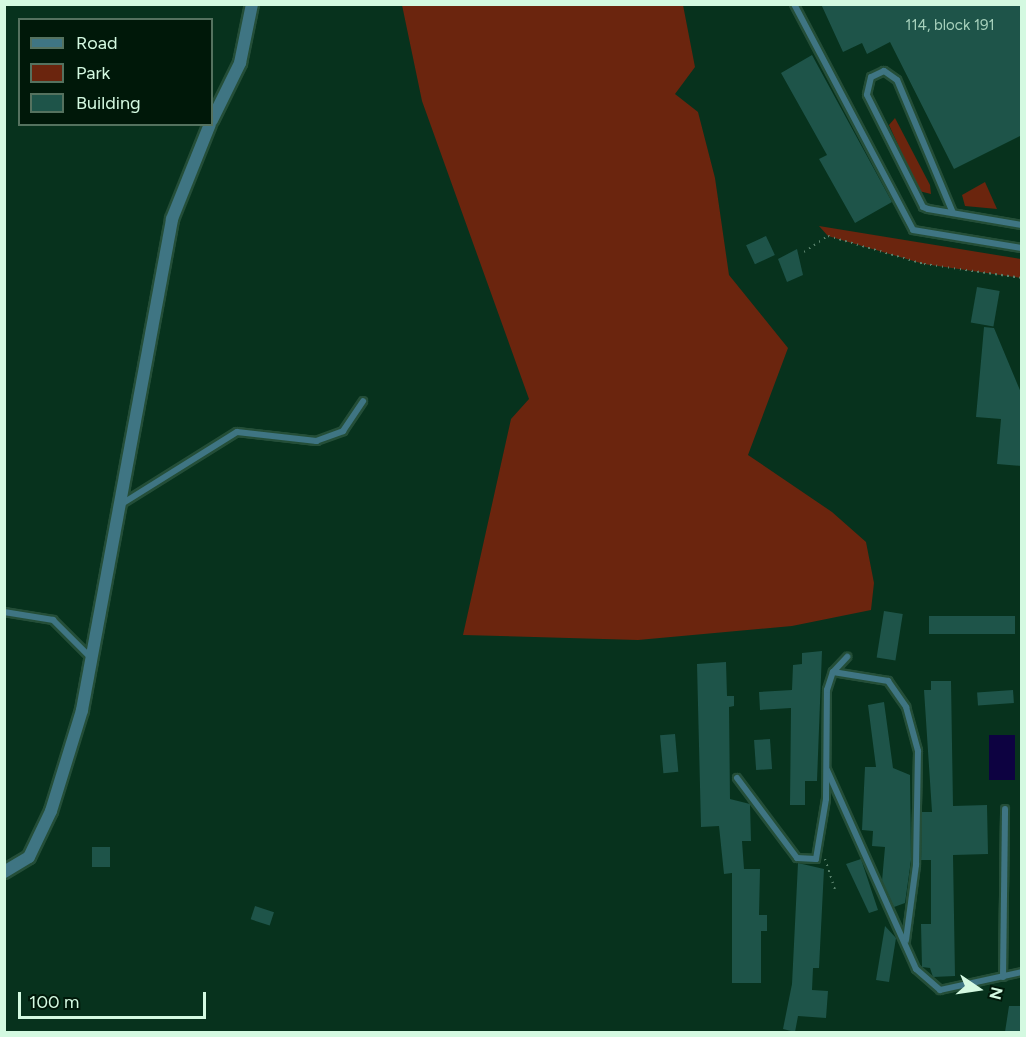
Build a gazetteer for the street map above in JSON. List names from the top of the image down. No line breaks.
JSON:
{"house_numbers":["114, block 191"],"legend":["Road","Park","Building"],"scale_bar":"100 m","north":"right"}
